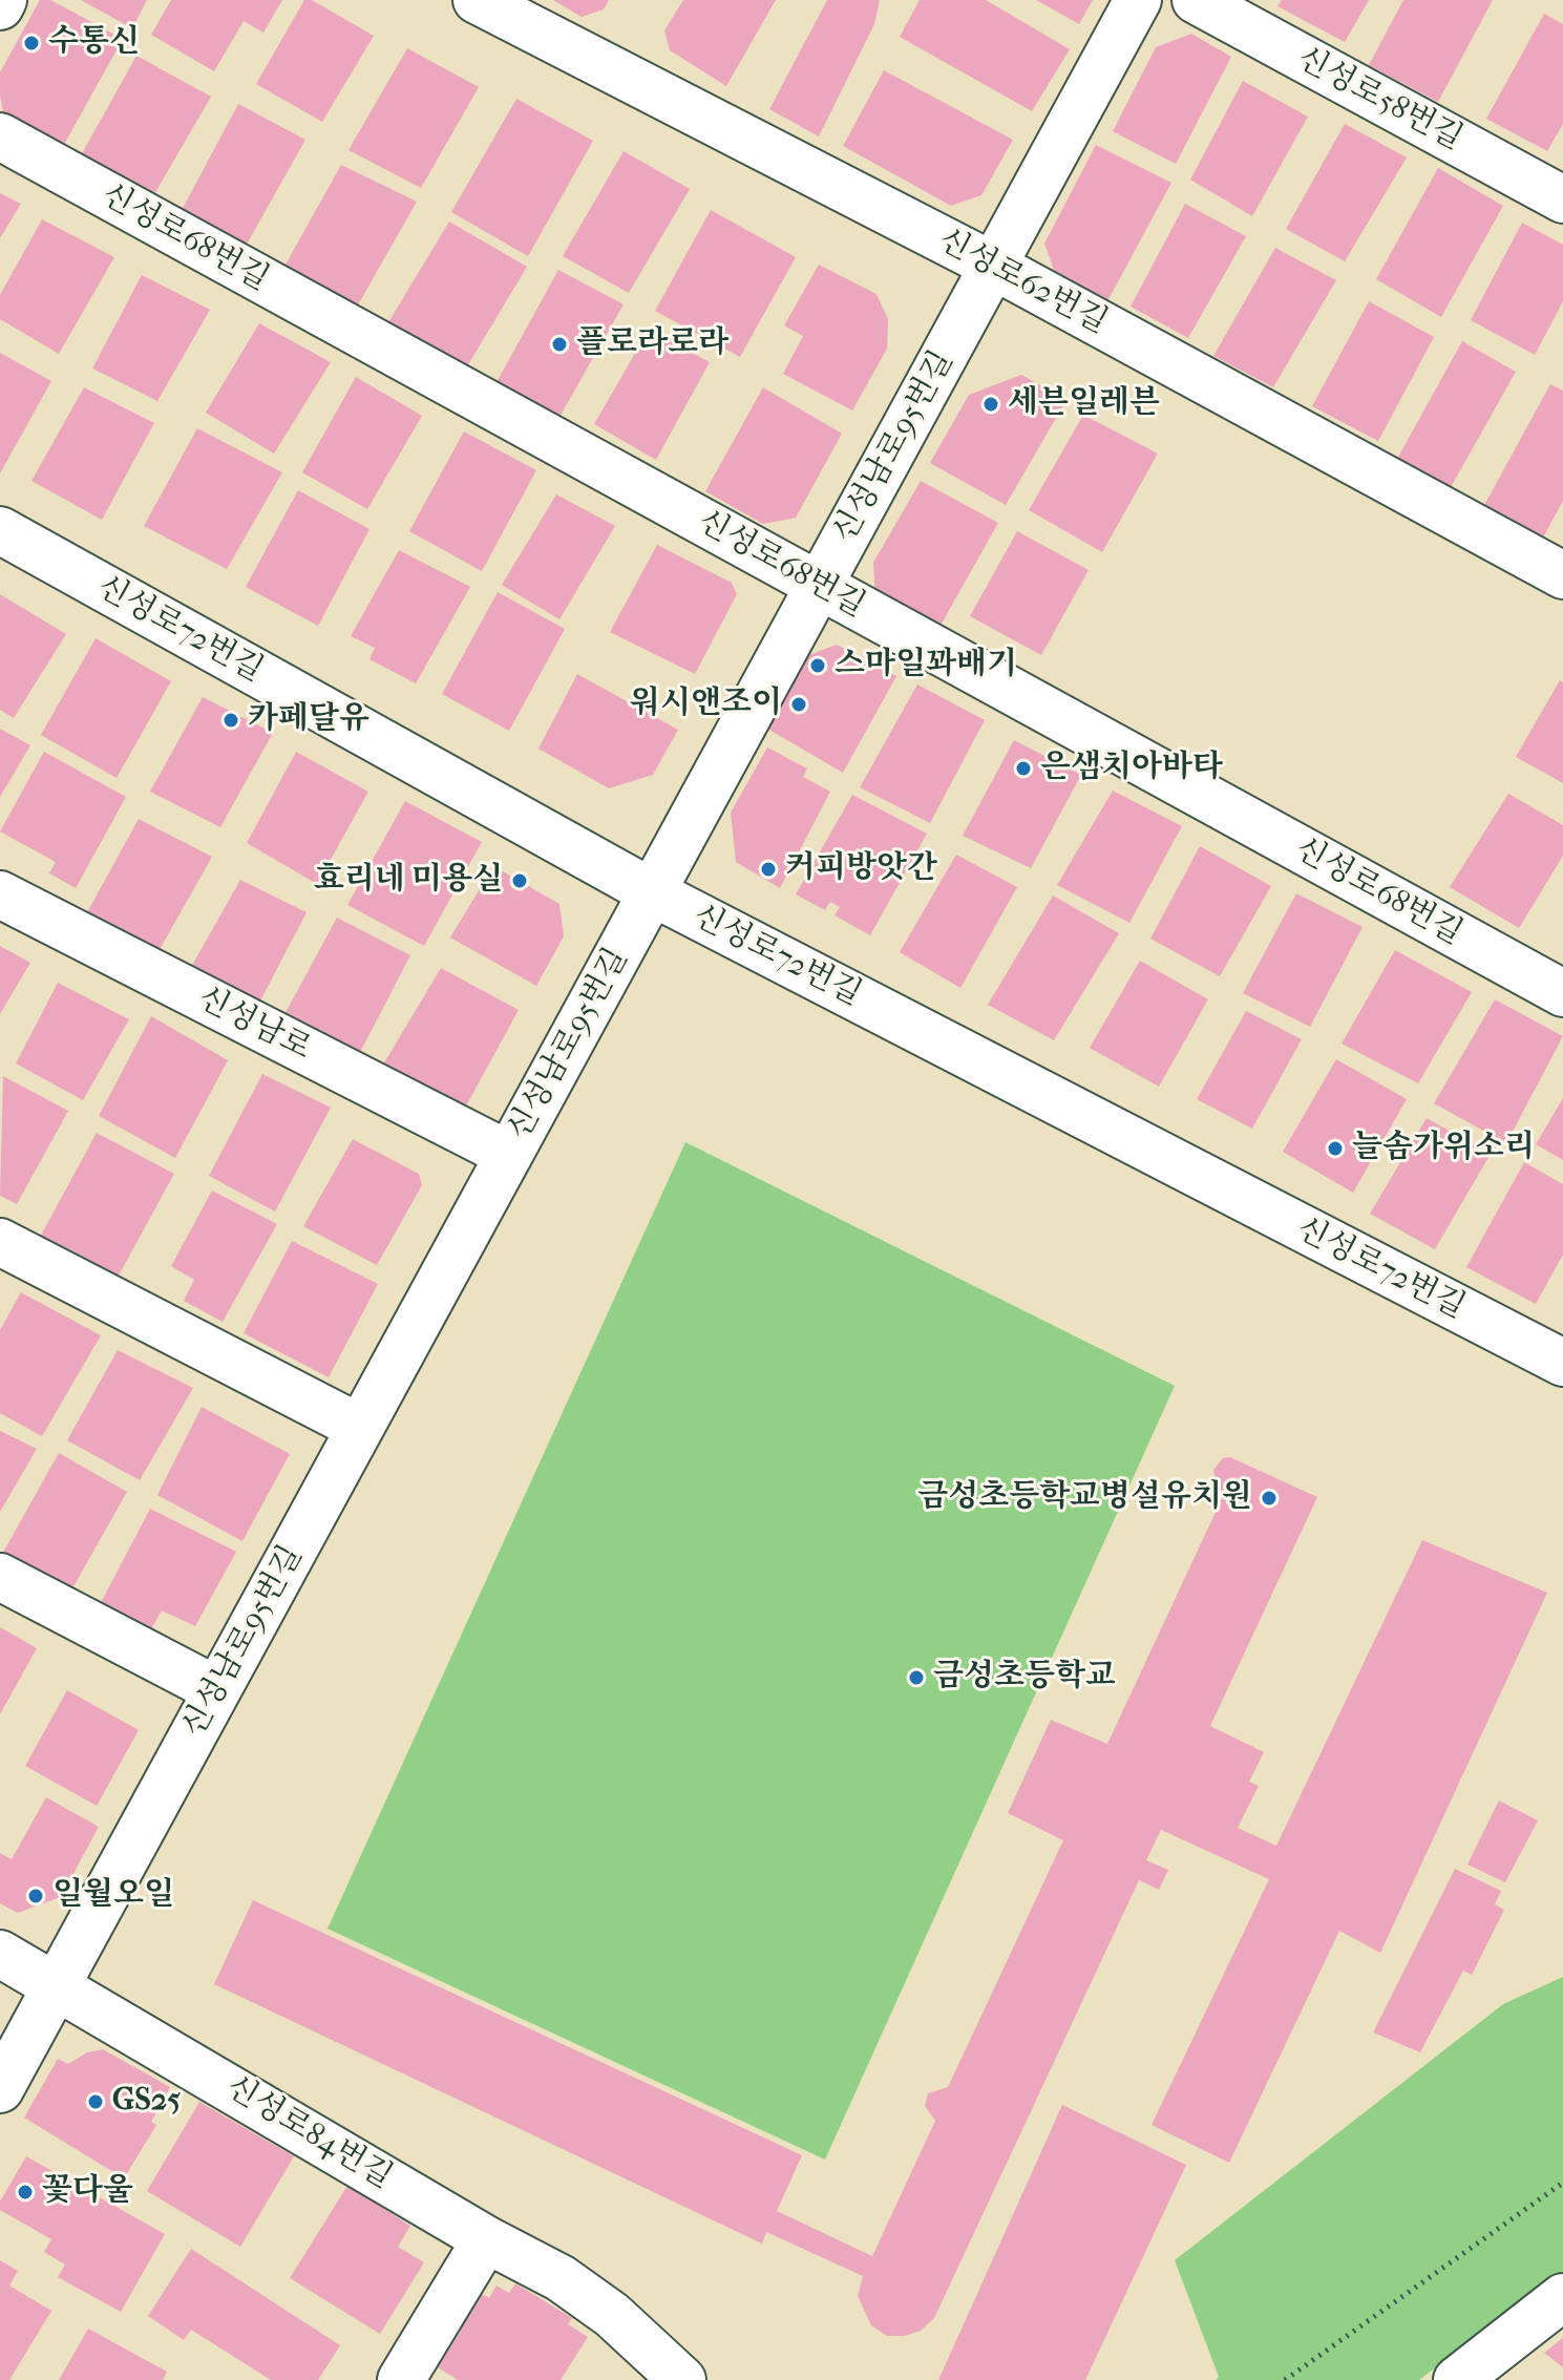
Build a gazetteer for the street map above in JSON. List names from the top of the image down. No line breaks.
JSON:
{"streets":{"street":["신성로58번길","신성로68번길","신성로62번길","신성남로95번길","신성로72번길","신성남로","신성로84번길"]},"crossings":[["신성로68번길","신성남로95번길"],["신성로62번길","신성남로95번길"],["신성남로95번길","신성로72번길"],["신성남로95번길","신성남로"],["신성남로95번길","신성로84번길"]],"places":["수통신","플로라로라","세븐일레븐","스마일꽈배기","워시앤조이","카페달유","은샘치아바타","커피방앗간","효리네 미용실","늘솜가위소리","금성초등학교병설유치원","금성초등학교","일월오일","GS25","꽃다울"]}
